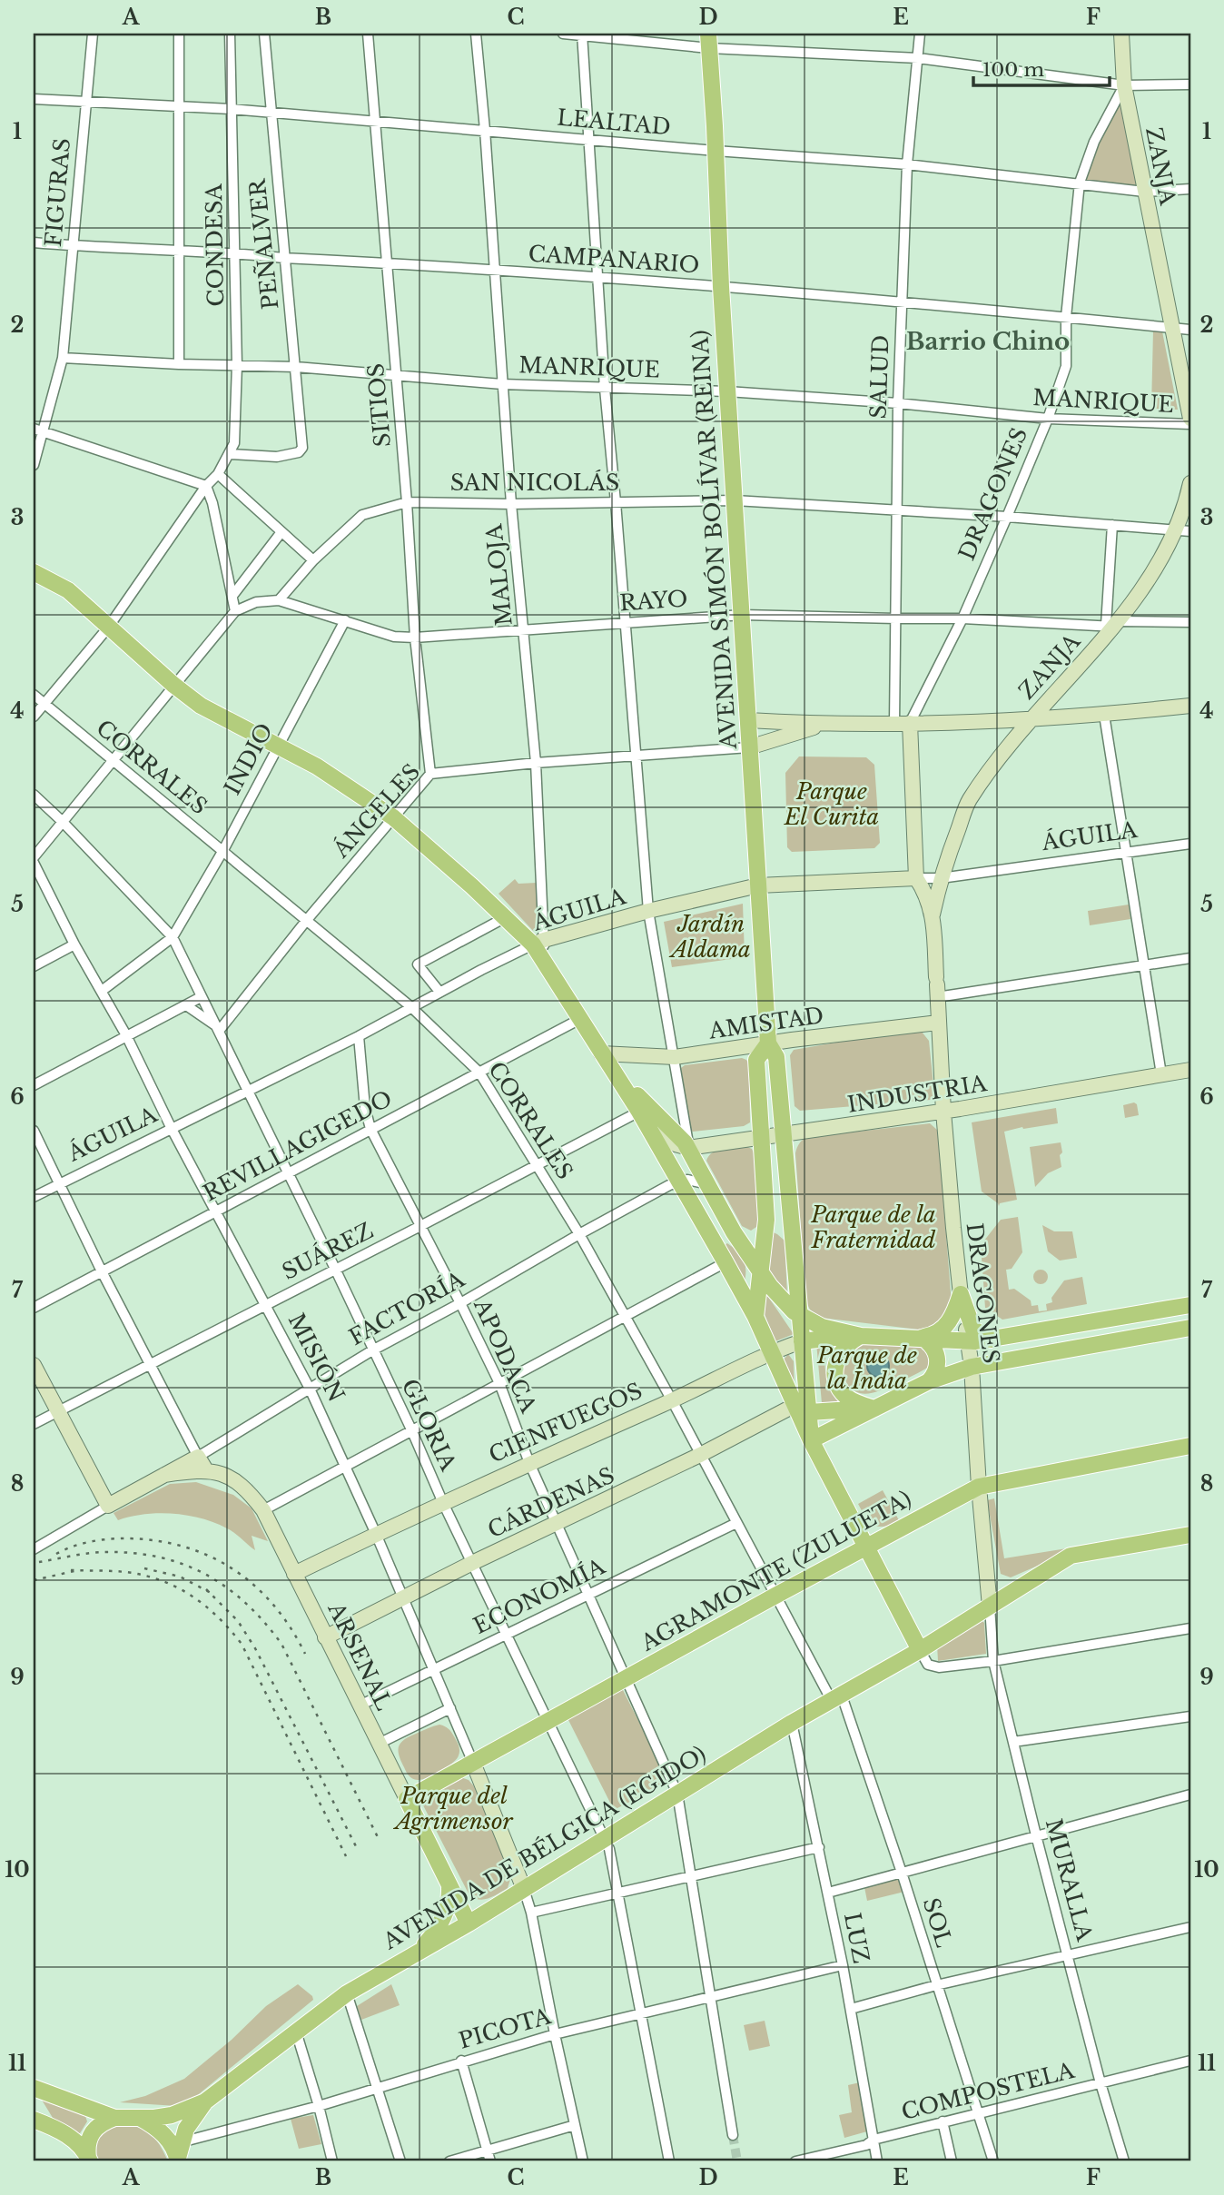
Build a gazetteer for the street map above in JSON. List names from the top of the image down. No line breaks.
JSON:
{"streets":{"main road":["AVENIDA SIMÓN BOLÍVAR (REINA)","CIENFUEGOS","AGRAMONTE (ZULUETA)","ARSENAL","AVENIDA DE BÉLGICA (EGIDO)"],"street":["LEALTAD","ZANJA","FIGURAS","PEÑALVER","CONDESA","CAMPANARIO","MANRIQUE","SALUD","SITIOS","SAN NICOLÁS","DRAGONES","MALOJA","RAYO","INDIO","CORRALES","ÁNGELES","ÁGUILA","AMISTAD","INDUSTRIA","REVILLAGIGEDO","SUÁREZ","FACTORÍA","APODACA","MISIÓN","GLORIA","CÁRDENAS","ECONOMÍA","MURALLA","SOL","LUZ","PICOTA","COMPOSTELA"]},"crossings":[["LEALTAD","ZANJA"],["LEALTAD","FIGURAS"],["LEALTAD","PEÑALVER"],["LEALTAD","CONDESA"],["LEALTAD","SALUD"],["LEALTAD","SITIOS"],["LEALTAD","DRAGONES"],["LEALTAD","AVENIDA SIMÓN BOLÍVAR (REINA)"],["LEALTAD","MALOJA"],["ZANJA","CAMPANARIO"],["ZANJA","SAN NICOLÁS"],["ZANJA","DRAGONES"],["ZANJA","RAYO"],["ZANJA","ÁGUILA"],["FIGURAS","CAMPANARIO"],["FIGURAS","MANRIQUE"],["PEÑALVER","CONDESA"],["PEÑALVER","CAMPANARIO"],["PEÑALVER","MANRIQUE"],["CONDESA","CAMPANARIO"],["CONDESA","MANRIQUE"],["CONDESA","CORRALES"],["CAMPANARIO","SALUD"],["CAMPANARIO","SITIOS"],["CAMPANARIO","DRAGONES"],["CAMPANARIO","AVENIDA SIMÓN BOLÍVAR (REINA)"],["CAMPANARIO","MALOJA"],["MANRIQUE","SALUD"],["MANRIQUE","SITIOS"],["MANRIQUE","DRAGONES"],["MANRIQUE","AVENIDA SIMÓN BOLÍVAR (REINA)"],["MANRIQUE","MALOJA"],["SALUD","SAN NICOLÁS"],["SALUD","RAYO"],["SITIOS","SAN NICOLÁS"],["SITIOS","RAYO"],["SITIOS","ÁNGELES"],["SAN NICOLÁS","DRAGONES"],["SAN NICOLÁS","AVENIDA SIMÓN BOLÍVAR (REINA)"],["SAN NICOLÁS","MALOJA"],["SAN NICOLÁS","RAYO"],["DRAGONES","RAYO"],["DRAGONES","ÁGUILA"],["DRAGONES","AMISTAD"],["DRAGONES","INDUSTRIA"],["DRAGONES","AGRAMONTE (ZULUETA)"],["DRAGONES","AVENIDA DE BÉLGICA (EGIDO)"],["DRAGONES","MURALLA"],["AVENIDA SIMÓN BOLÍVAR (REINA)","RAYO"],["AVENIDA SIMÓN BOLÍVAR (REINA)","ÁNGELES"],["AVENIDA SIMÓN BOLÍVAR (REINA)","ÁGUILA"],["AVENIDA SIMÓN BOLÍVAR (REINA)","AMISTAD"],["AVENIDA SIMÓN BOLÍVAR (REINA)","INDUSTRIA"],["AVENIDA SIMÓN BOLÍVAR (REINA)","CIENFUEGOS"],["AVENIDA SIMÓN BOLÍVAR (REINA)","CÁRDENAS"],["MALOJA","RAYO"],["MALOJA","ÁNGELES"],["MALOJA","ÁGUILA"],["RAYO","INDIO"],["INDIO","CORRALES"],["INDIO","MISIÓN"],["INDIO","GLORIA"],["CORRALES","ÁNGELES"],["CORRALES","ÁGUILA"],["CORRALES","REVILLAGIGEDO"],["CORRALES","SUÁREZ"],["CORRALES","FACTORÍA"],["CORRALES","CIENFUEGOS"],["CORRALES","CÁRDENAS"],["CORRALES","AGRAMONTE (ZULUETA)"],["CORRALES","ECONOMÍA"],["CORRALES","AVENIDA DE BÉLGICA (EGIDO)"],["CORRALES","SOL"],["ÁNGELES","GLORIA"],["ÁGUILA","APODACA"],["ÁGUILA","MISIÓN"],["ÁGUILA","GLORIA"],["REVILLAGIGEDO","APODACA"],["REVILLAGIGEDO","MISIÓN"],["REVILLAGIGEDO","GLORIA"],["SUÁREZ","APODACA"],["SUÁREZ","MISIÓN"],["SUÁREZ","GLORIA"],["FACTORÍA","APODACA"],["FACTORÍA","MISIÓN"],["FACTORÍA","GLORIA"],["FACTORÍA","ARSENAL"],["APODACA","CIENFUEGOS"],["APODACA","CÁRDENAS"],["APODACA","AGRAMONTE (ZULUETA)"],["APODACA","ECONOMÍA"],["APODACA","AVENIDA DE BÉLGICA (EGIDO)"],["APODACA","PICOTA"],["MISIÓN","CIENFUEGOS"],["MISIÓN","CÁRDENAS"],["MISIÓN","AGRAMONTE (ZULUETA)"],["MISIÓN","ECONOMÍA"],["MISIÓN","AVENIDA DE BÉLGICA (EGIDO)"],["CIENFUEGOS","GLORIA"],["CIENFUEGOS","ARSENAL"],["GLORIA","CÁRDENAS"],["GLORIA","AGRAMONTE (ZULUETA)"],["GLORIA","ECONOMÍA"],["GLORIA","AVENIDA DE BÉLGICA (EGIDO)"],["GLORIA","PICOTA"],["CÁRDENAS","ARSENAL"],["AGRAMONTE (ZULUETA)","ARSENAL"],["ECONOMÍA","ARSENAL"],["ARSENAL","AVENIDA DE BÉLGICA (EGIDO)"],["AVENIDA DE BÉLGICA (EGIDO)","MURALLA"],["AVENIDA DE BÉLGICA (EGIDO)","SOL"],["AVENIDA DE BÉLGICA (EGIDO)","LUZ"],["AVENIDA DE BÉLGICA (EGIDO)","PICOTA"],["MURALLA","COMPOSTELA"],["SOL","COMPOSTELA"],["LUZ","PICOTA"],["LUZ","COMPOSTELA"]],"districts":["Barrio Chino"],"parks":["Parque El Curita","Jardín Aldama","Parque de la Fraternidad","Parque de la India","Parque del Agrimensor"],"scale_bar":"100 m","grid":{"columns":["A","B","C","D","E","F"],"rows":["1","2","3","4","5","6","7","8","9","10","11"]}}
